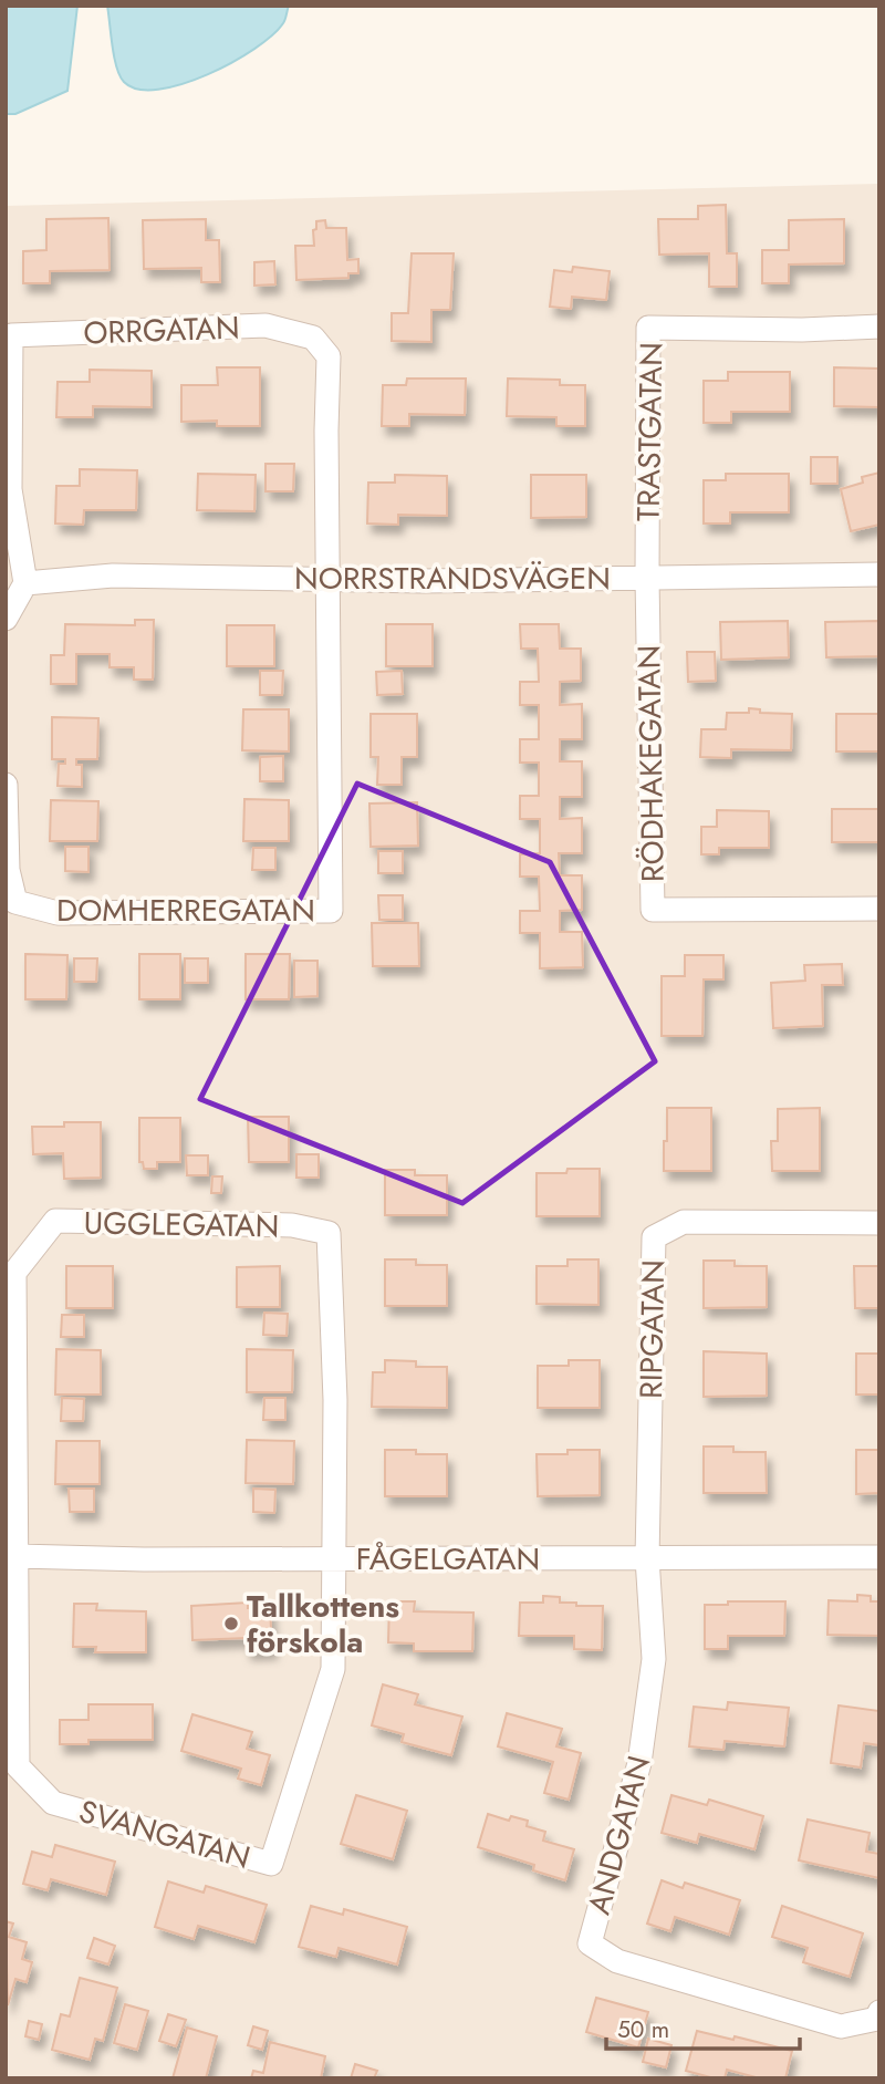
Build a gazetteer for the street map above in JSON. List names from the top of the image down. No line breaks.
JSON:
{"streets":{"street":["ORRGATAN","TRASTGATAN","NORRSTRANDSVÄGEN","RÖDHAKEGATAN","DOMHERREGATAN","UGGLEGATAN","RIPGATAN","FÅGELGATAN","SVANGATAN","ANDGATAN"]},"crossings":[["ORRGATAN","NORRSTRANDSVÄGEN"],["ORRGATAN","DOMHERREGATAN"],["TRASTGATAN","NORRSTRANDSVÄGEN"],["TRASTGATAN","RÖDHAKEGATAN"],["NORRSTRANDSVÄGEN","RÖDHAKEGATAN"],["NORRSTRANDSVÄGEN","DOMHERREGATAN"],["UGGLEGATAN","FÅGELGATAN"],["UGGLEGATAN","SVANGATAN"],["RIPGATAN","FÅGELGATAN"],["RIPGATAN","ANDGATAN"],["FÅGELGATAN","SVANGATAN"],["FÅGELGATAN","ANDGATAN"]],"places":["Tallkottens förskola"],"scale_bar":"50 m"}
